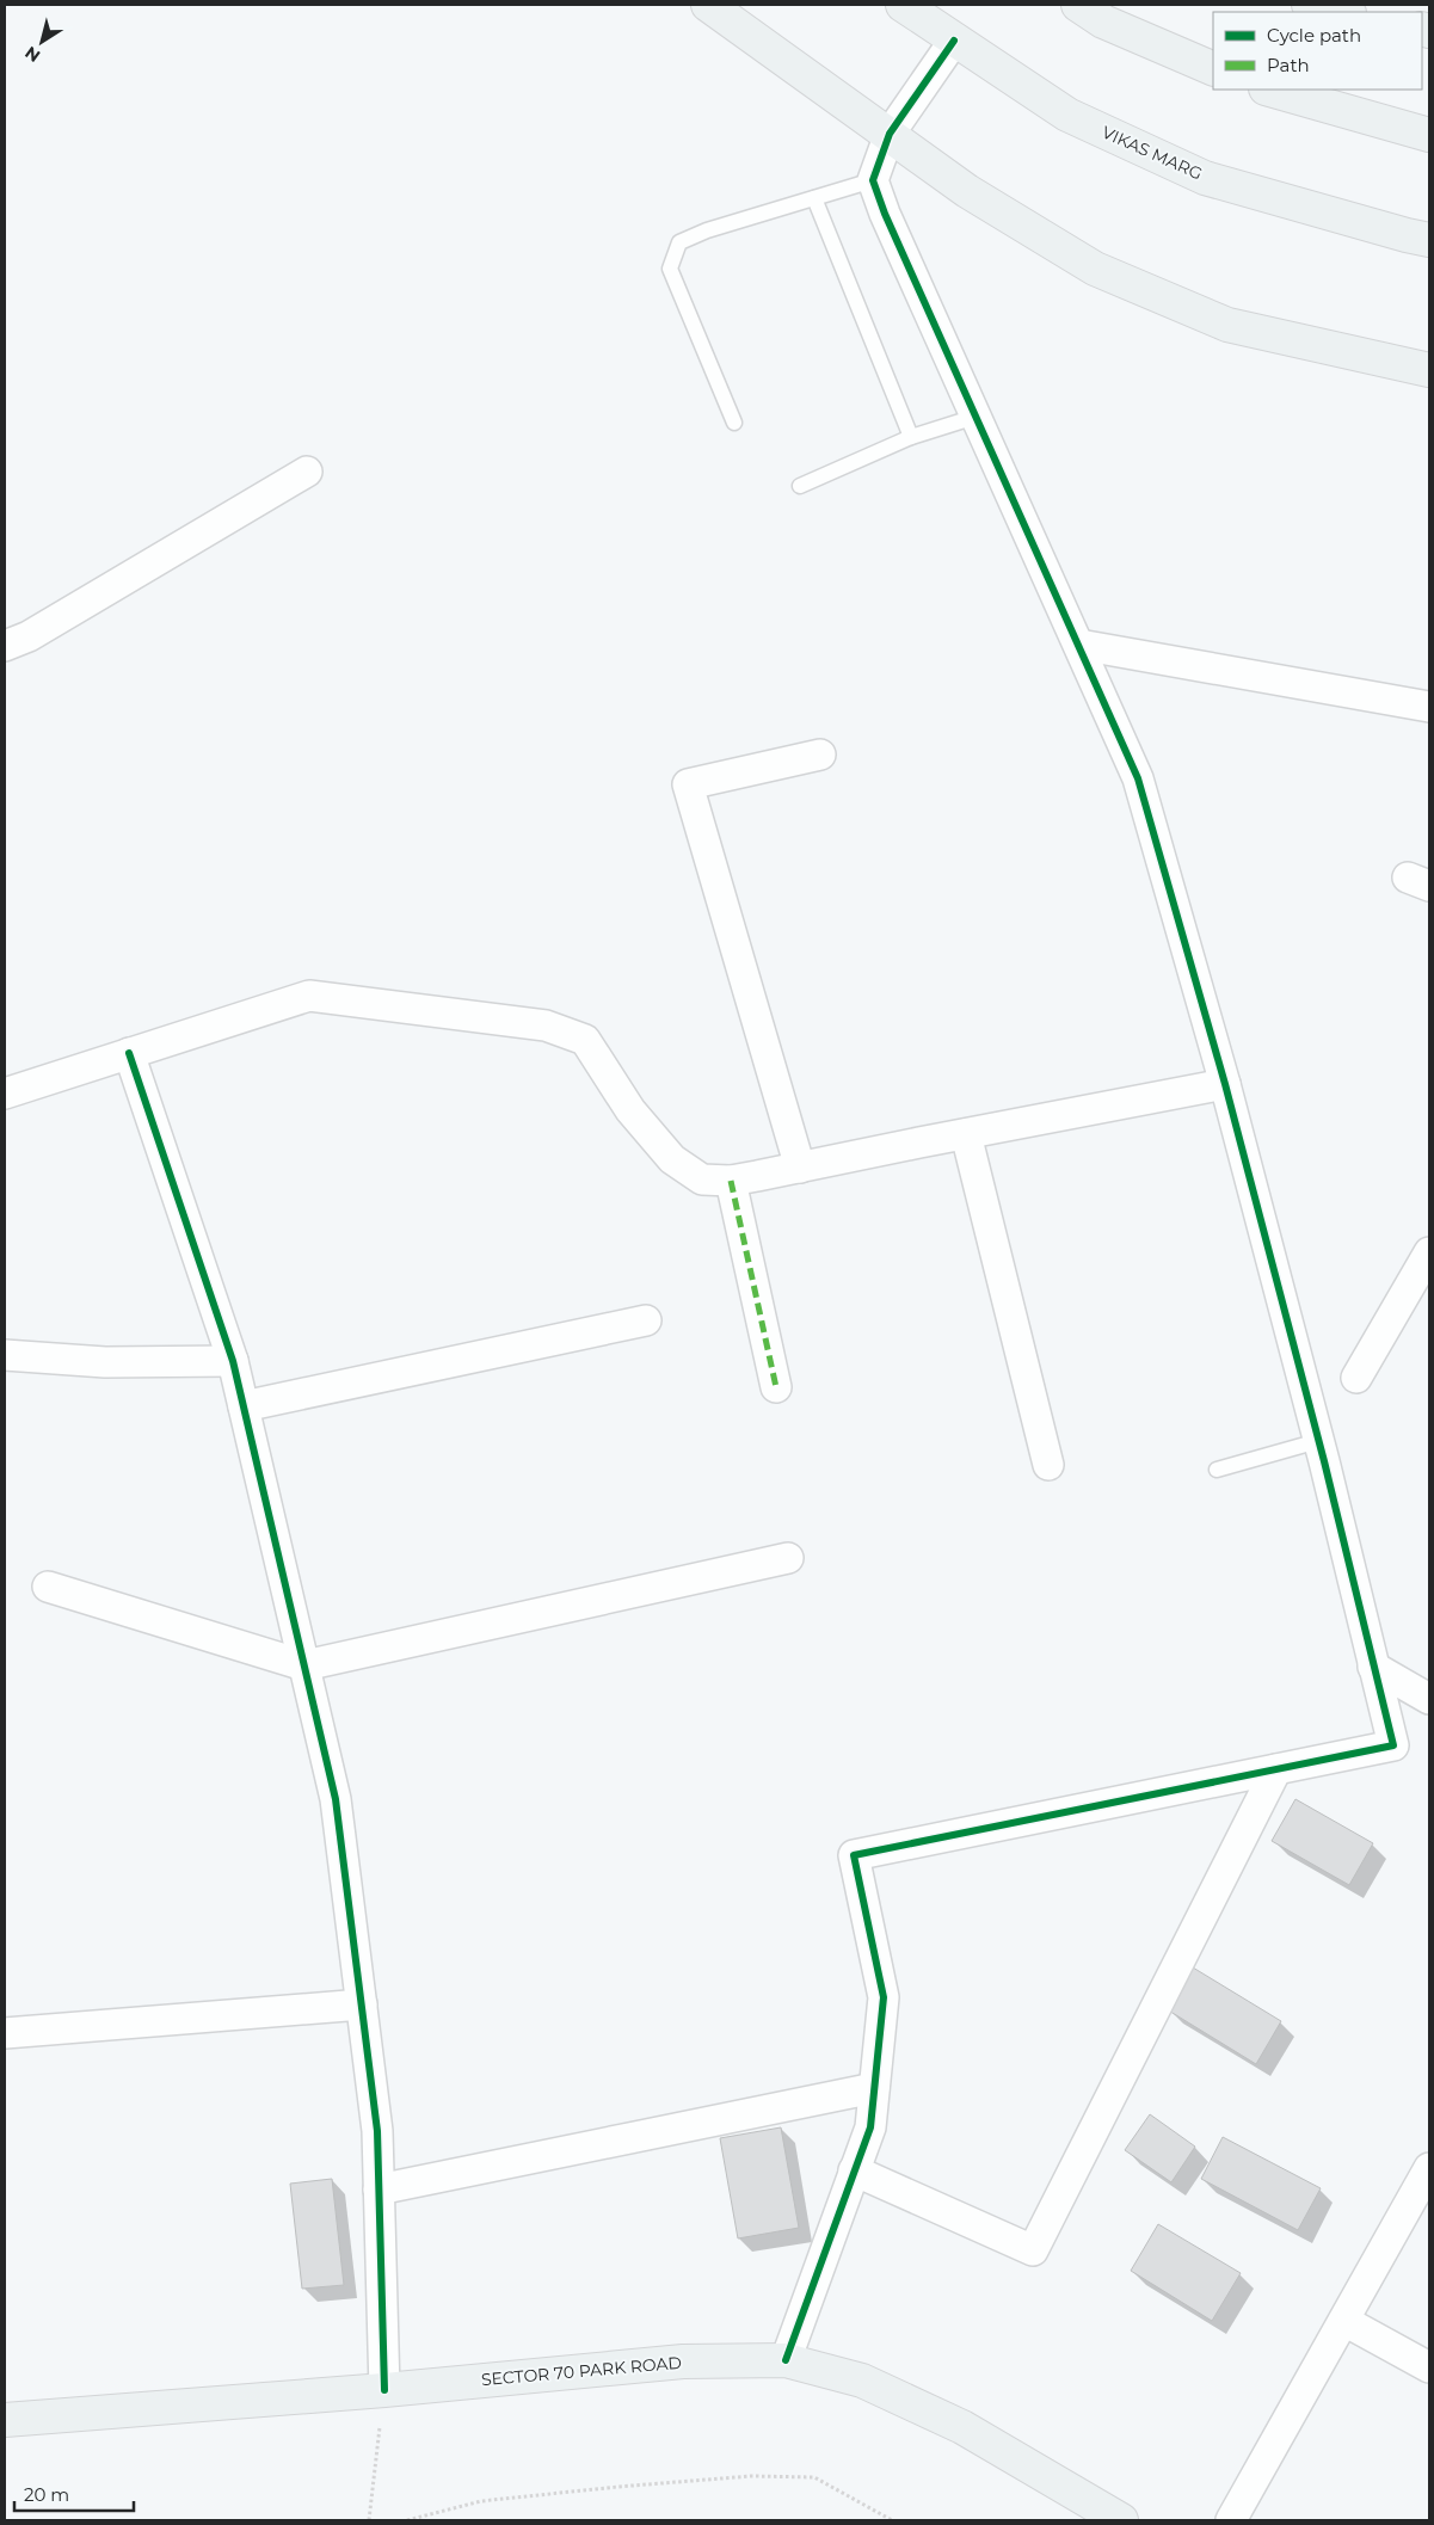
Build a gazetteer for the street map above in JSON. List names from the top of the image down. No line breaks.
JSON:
{"streets":{"street":["VIKAS MARG","SECTOR 70 PARK ROAD"]},"legend":["Cycle path","Path"],"scale_bar":"20 m","north":"bottom left"}
